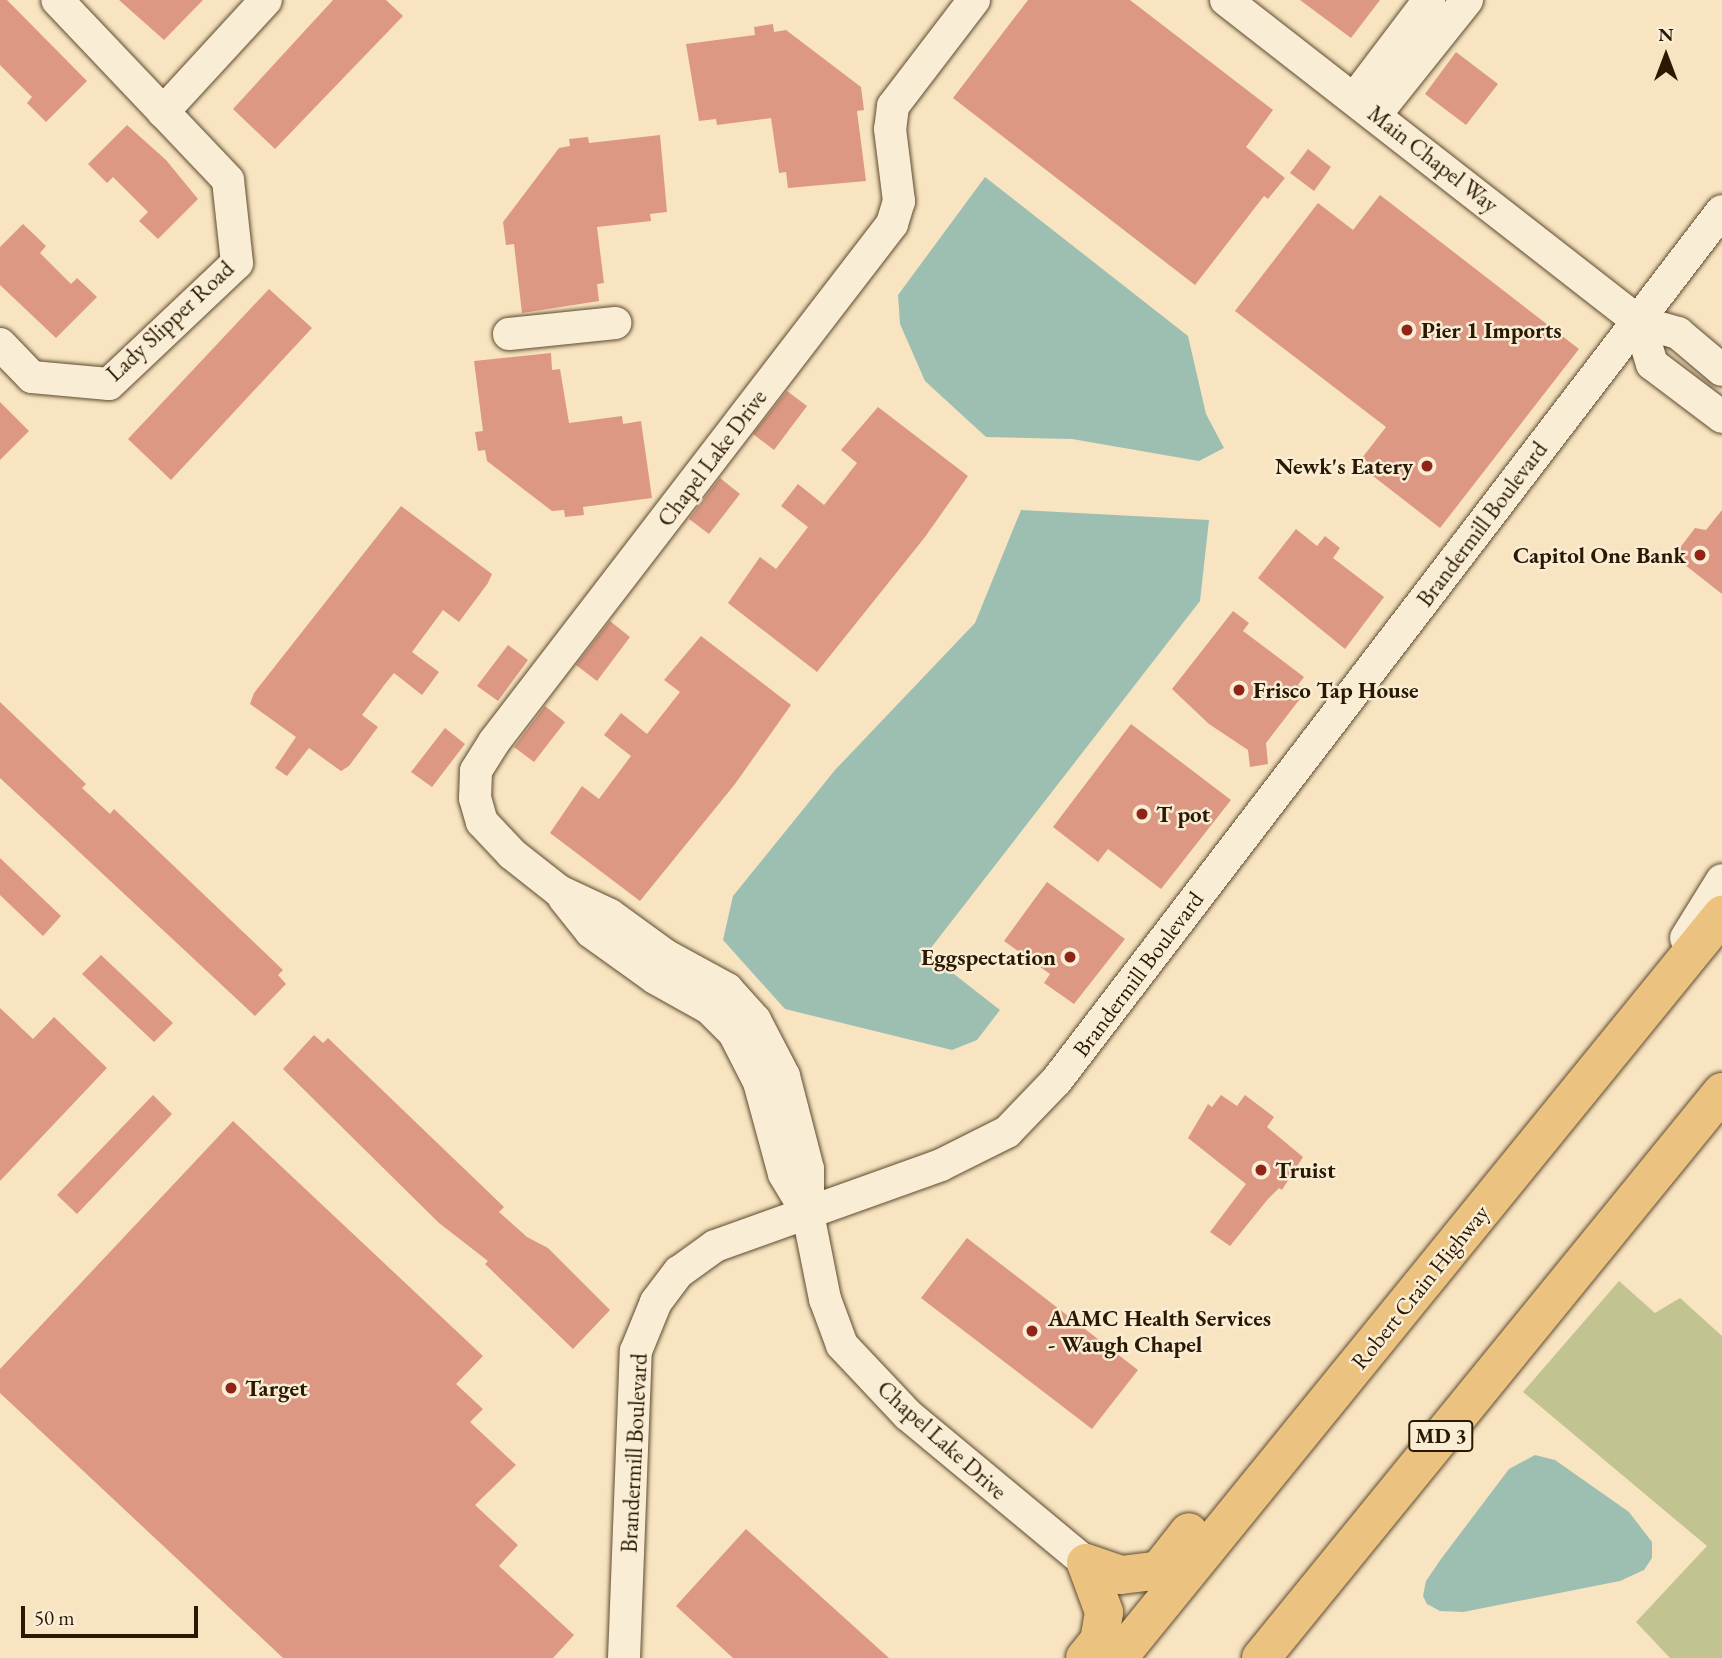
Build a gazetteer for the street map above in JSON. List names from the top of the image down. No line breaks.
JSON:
{"streets":{"highway":["Robert Crain Highway","MD 3"],"street":["Main Chapel Way","Lady Slipper Road","Chapel Lake Drive","Brandermill Boulevard"]},"crossings":[["Main Chapel Way","Brandermill Boulevard"],["Chapel Lake Drive","Brandermill Boulevard"]],"places":["Pier 1 Imports","Newk's Eatery","Capitol One Bank","Frisco Tap House","T pot","Eggspectation","Truist","AAMC Health Services - Waugh Chapel","Target"],"scale_bar":"50 m","north":"top"}
